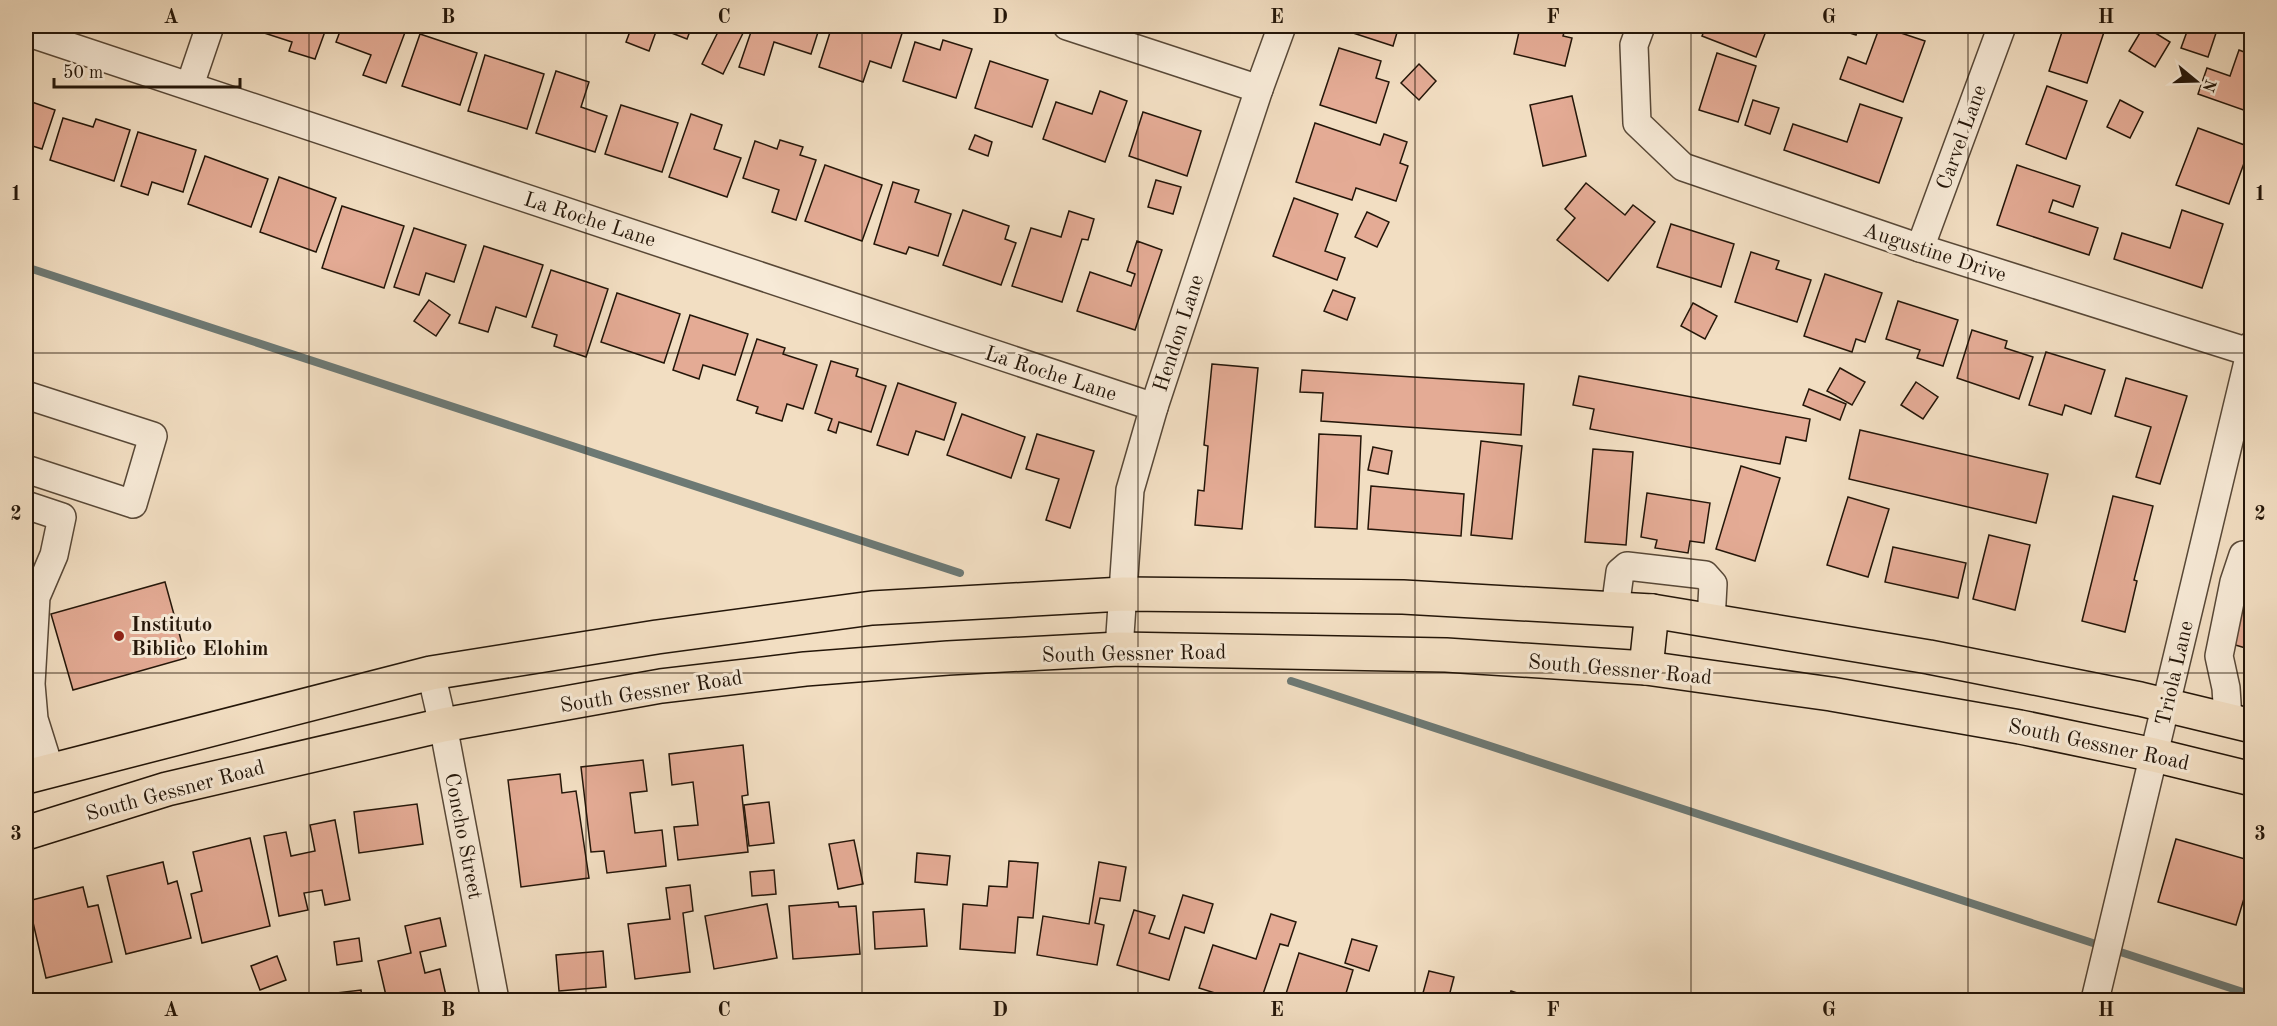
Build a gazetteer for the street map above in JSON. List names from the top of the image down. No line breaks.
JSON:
{"streets":{"main road":["South Gessner Road"],"street":["Carvel Lane","La Roche Lane","Augustine Drive","Hendon Lane","Triola Lane","Concho Street"]},"crossings":[["Carvel Lane","Augustine Drive"],["La Roche Lane","Hendon Lane"],["Augustine Drive","Triola Lane"],["Hendon Lane","South Gessner Road"],["South Gessner Road","Triola Lane"],["South Gessner Road","Concho Street"]],"places":["Instituto Biblico Elohim"],"scale_bar":"50 m","north":"right","grid":{"columns":["A","B","C","D","E","F","G","H"],"rows":["1","2","3"]}}
